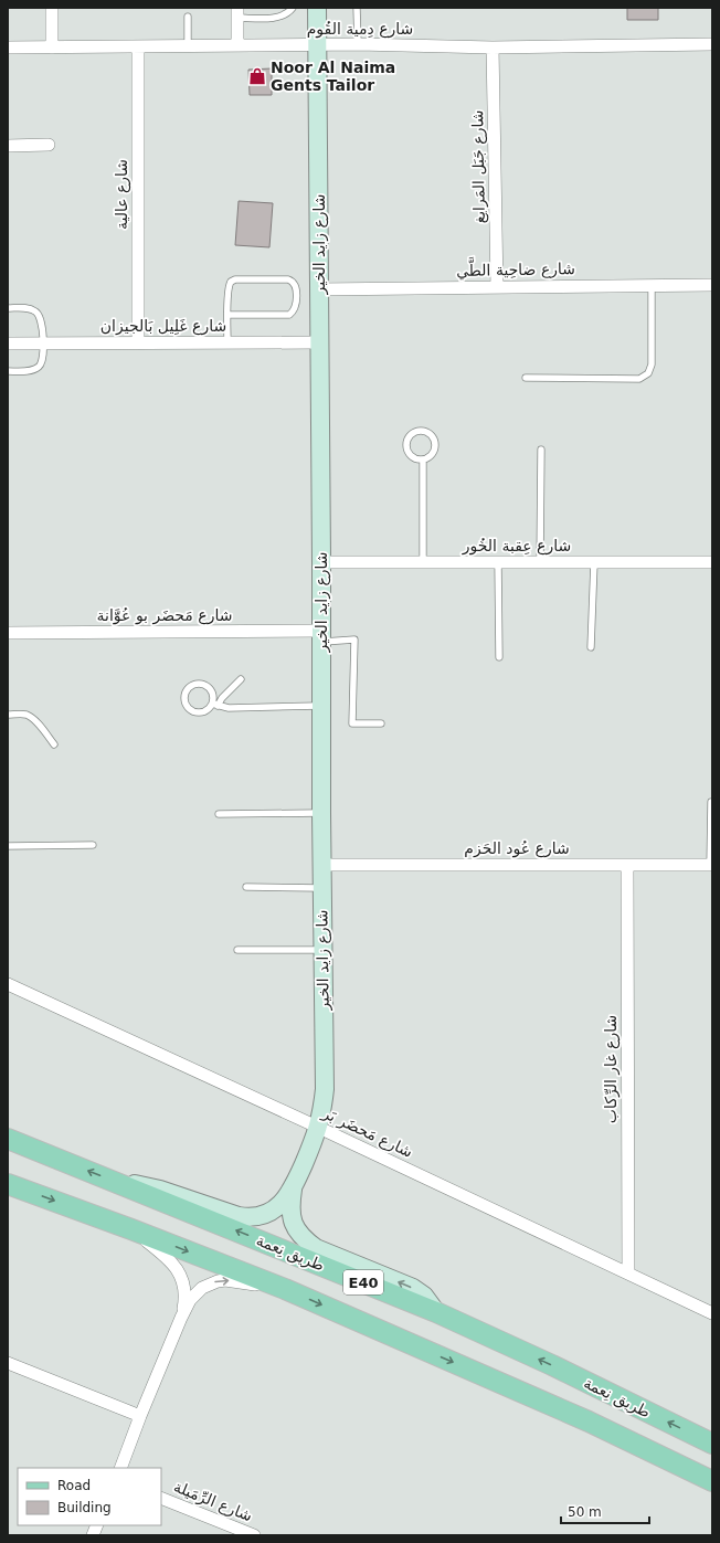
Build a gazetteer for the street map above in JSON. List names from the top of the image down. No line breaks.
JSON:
{"streets":{"main road":["طريق نِعمة","E40"],"street":["شارع دِمية القُوم","شارع جَبَل المَرايغ","شارع عالية","شارع زايد الخير","شارع ضاحِية الطَّي","شارع غَلِيل بَالجيزان","شارع عِقبة الخُور","شارع مَحضَر بو عُوَّانة","شارع عُود الحَزم","شارع غار الرِّكاب","شارع مَحضَر بَر","شارع الرِّمَيلة"]},"crossings":[["شارع دِمية القُوم","شارع جَبَل المَرايغ"],["شارع دِمية القُوم","شارع عالية"],["شارع دِمية القُوم","شارع زايد الخير"],["شارع جَبَل المَرايغ","شارع ضاحِية الطَّي"],["شارع عالية","شارع غَلِيل بَالجيزان"],["شارع زايد الخير","شارع ضاحِية الطَّي"],["شارع زايد الخير","شارع غَلِيل بَالجيزان"],["شارع زايد الخير","شارع عِقبة الخُور"],["شارع زايد الخير","شارع مَحضَر بو عُوَّانة"],["شارع زايد الخير","شارع عُود الحَزم"],["شارع زايد الخير","شارع مَحضَر بَر"],["شارع عُود الحَزم","شارع غار الرِّكاب"],["شارع غار الرِّكاب","شارع مَحضَر بَر"]],"places":{"shop":["Noor Al Naima Gents Tailor"]},"legend":["Road","Building"],"scale_bar":"50 m"}
